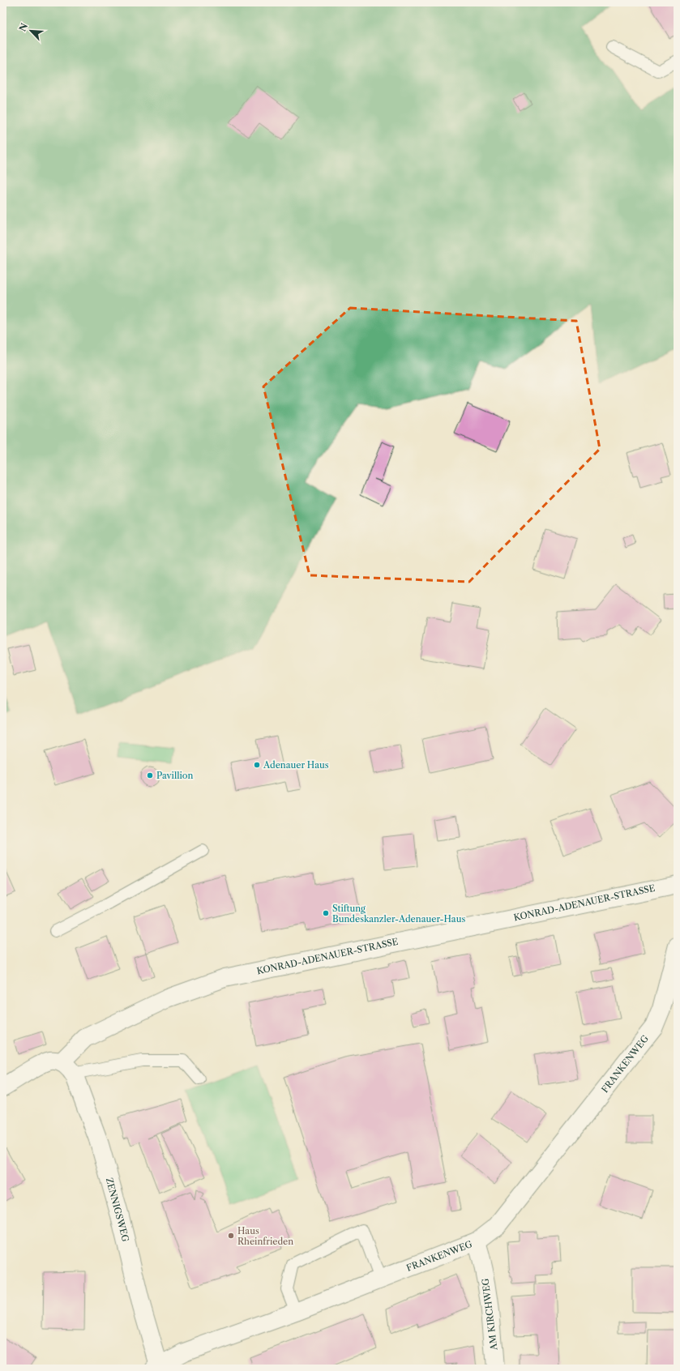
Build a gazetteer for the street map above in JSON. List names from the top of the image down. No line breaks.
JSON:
{"streets":{"street":["KONRAD-ADENAUER-STRASSE","FRANKENWEG","ZENNIGSWEG","AM KIRCHWEG"]},"crossings":[["KONRAD-ADENAUER-STRASSE","ZENNIGSWEG"],["FRANKENWEG","ZENNIGSWEG"],["FRANKENWEG","AM KIRCHWEG"]],"places":["Adenauer Haus","Pavillion","Stiftung Bundeskanzler-Adenauer-Haus","Haus Rheinfrieden"],"north":"top left"}
